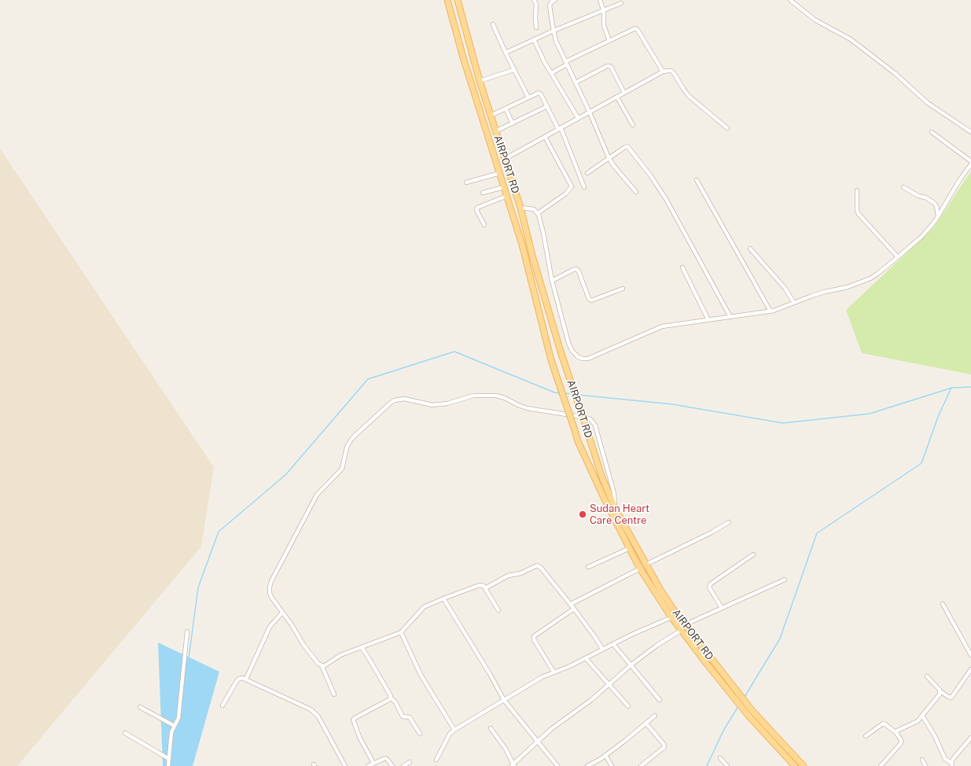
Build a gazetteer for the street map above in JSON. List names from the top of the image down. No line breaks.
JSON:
{"streets":{"main road":["AIRPORT RD"]},"places":["Sudan Heart Care Centre"]}
